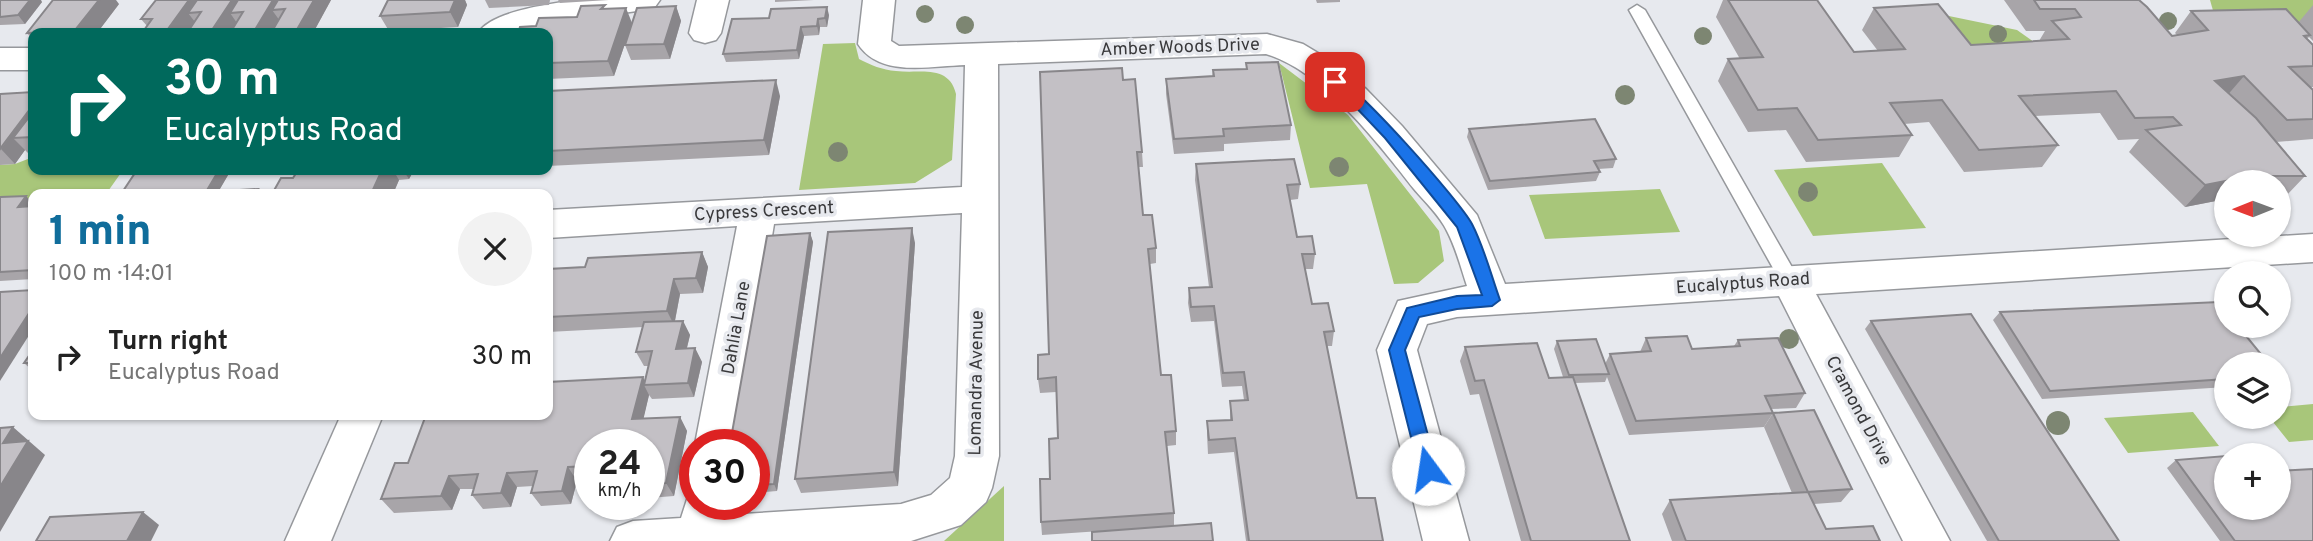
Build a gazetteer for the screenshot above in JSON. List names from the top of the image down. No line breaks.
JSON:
{"streets":{"street":["Amber Woods Drive","Cypress Crescent","Eucalyptus Road","Dahlia Lane","Lomandra Avenue","Cramond Drive"]},"crossings":[["Amber Woods Drive","Eucalyptus Road"],["Amber Woods Drive","Lomandra Avenue"],["Cypress Crescent","Dahlia Lane"],["Cypress Crescent","Lomandra Avenue"],["Eucalyptus Road","Cramond Drive"]],"north":"left","page":{"turn":["30 m","Eucalyptus Road"],"map_buttons":"+","heading":["1 min","100 m · 14:01"],"list":[{"name":"Turn right","note":"Eucalyptus Road","value":"30 m"}],"speed":"24 km/h","limit":"30"}}
